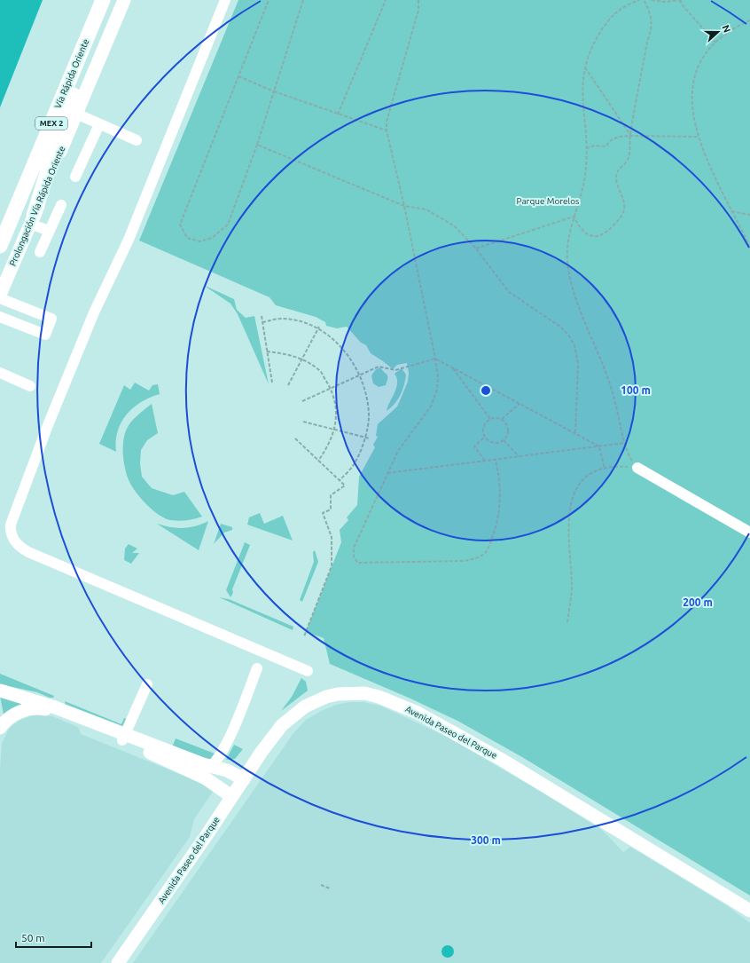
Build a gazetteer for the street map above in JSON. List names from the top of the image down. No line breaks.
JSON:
{"streets":{"highway":["Vía Rápida Oriente","MEX 2"],"main road":["Prolongación Vía Rápida Oriente","Avenida Paseo del Parque"]},"parks":["Parque Morelos"],"scale_bar":"50 m","north":"right","rings":["100 m","200 m","300 m"]}
